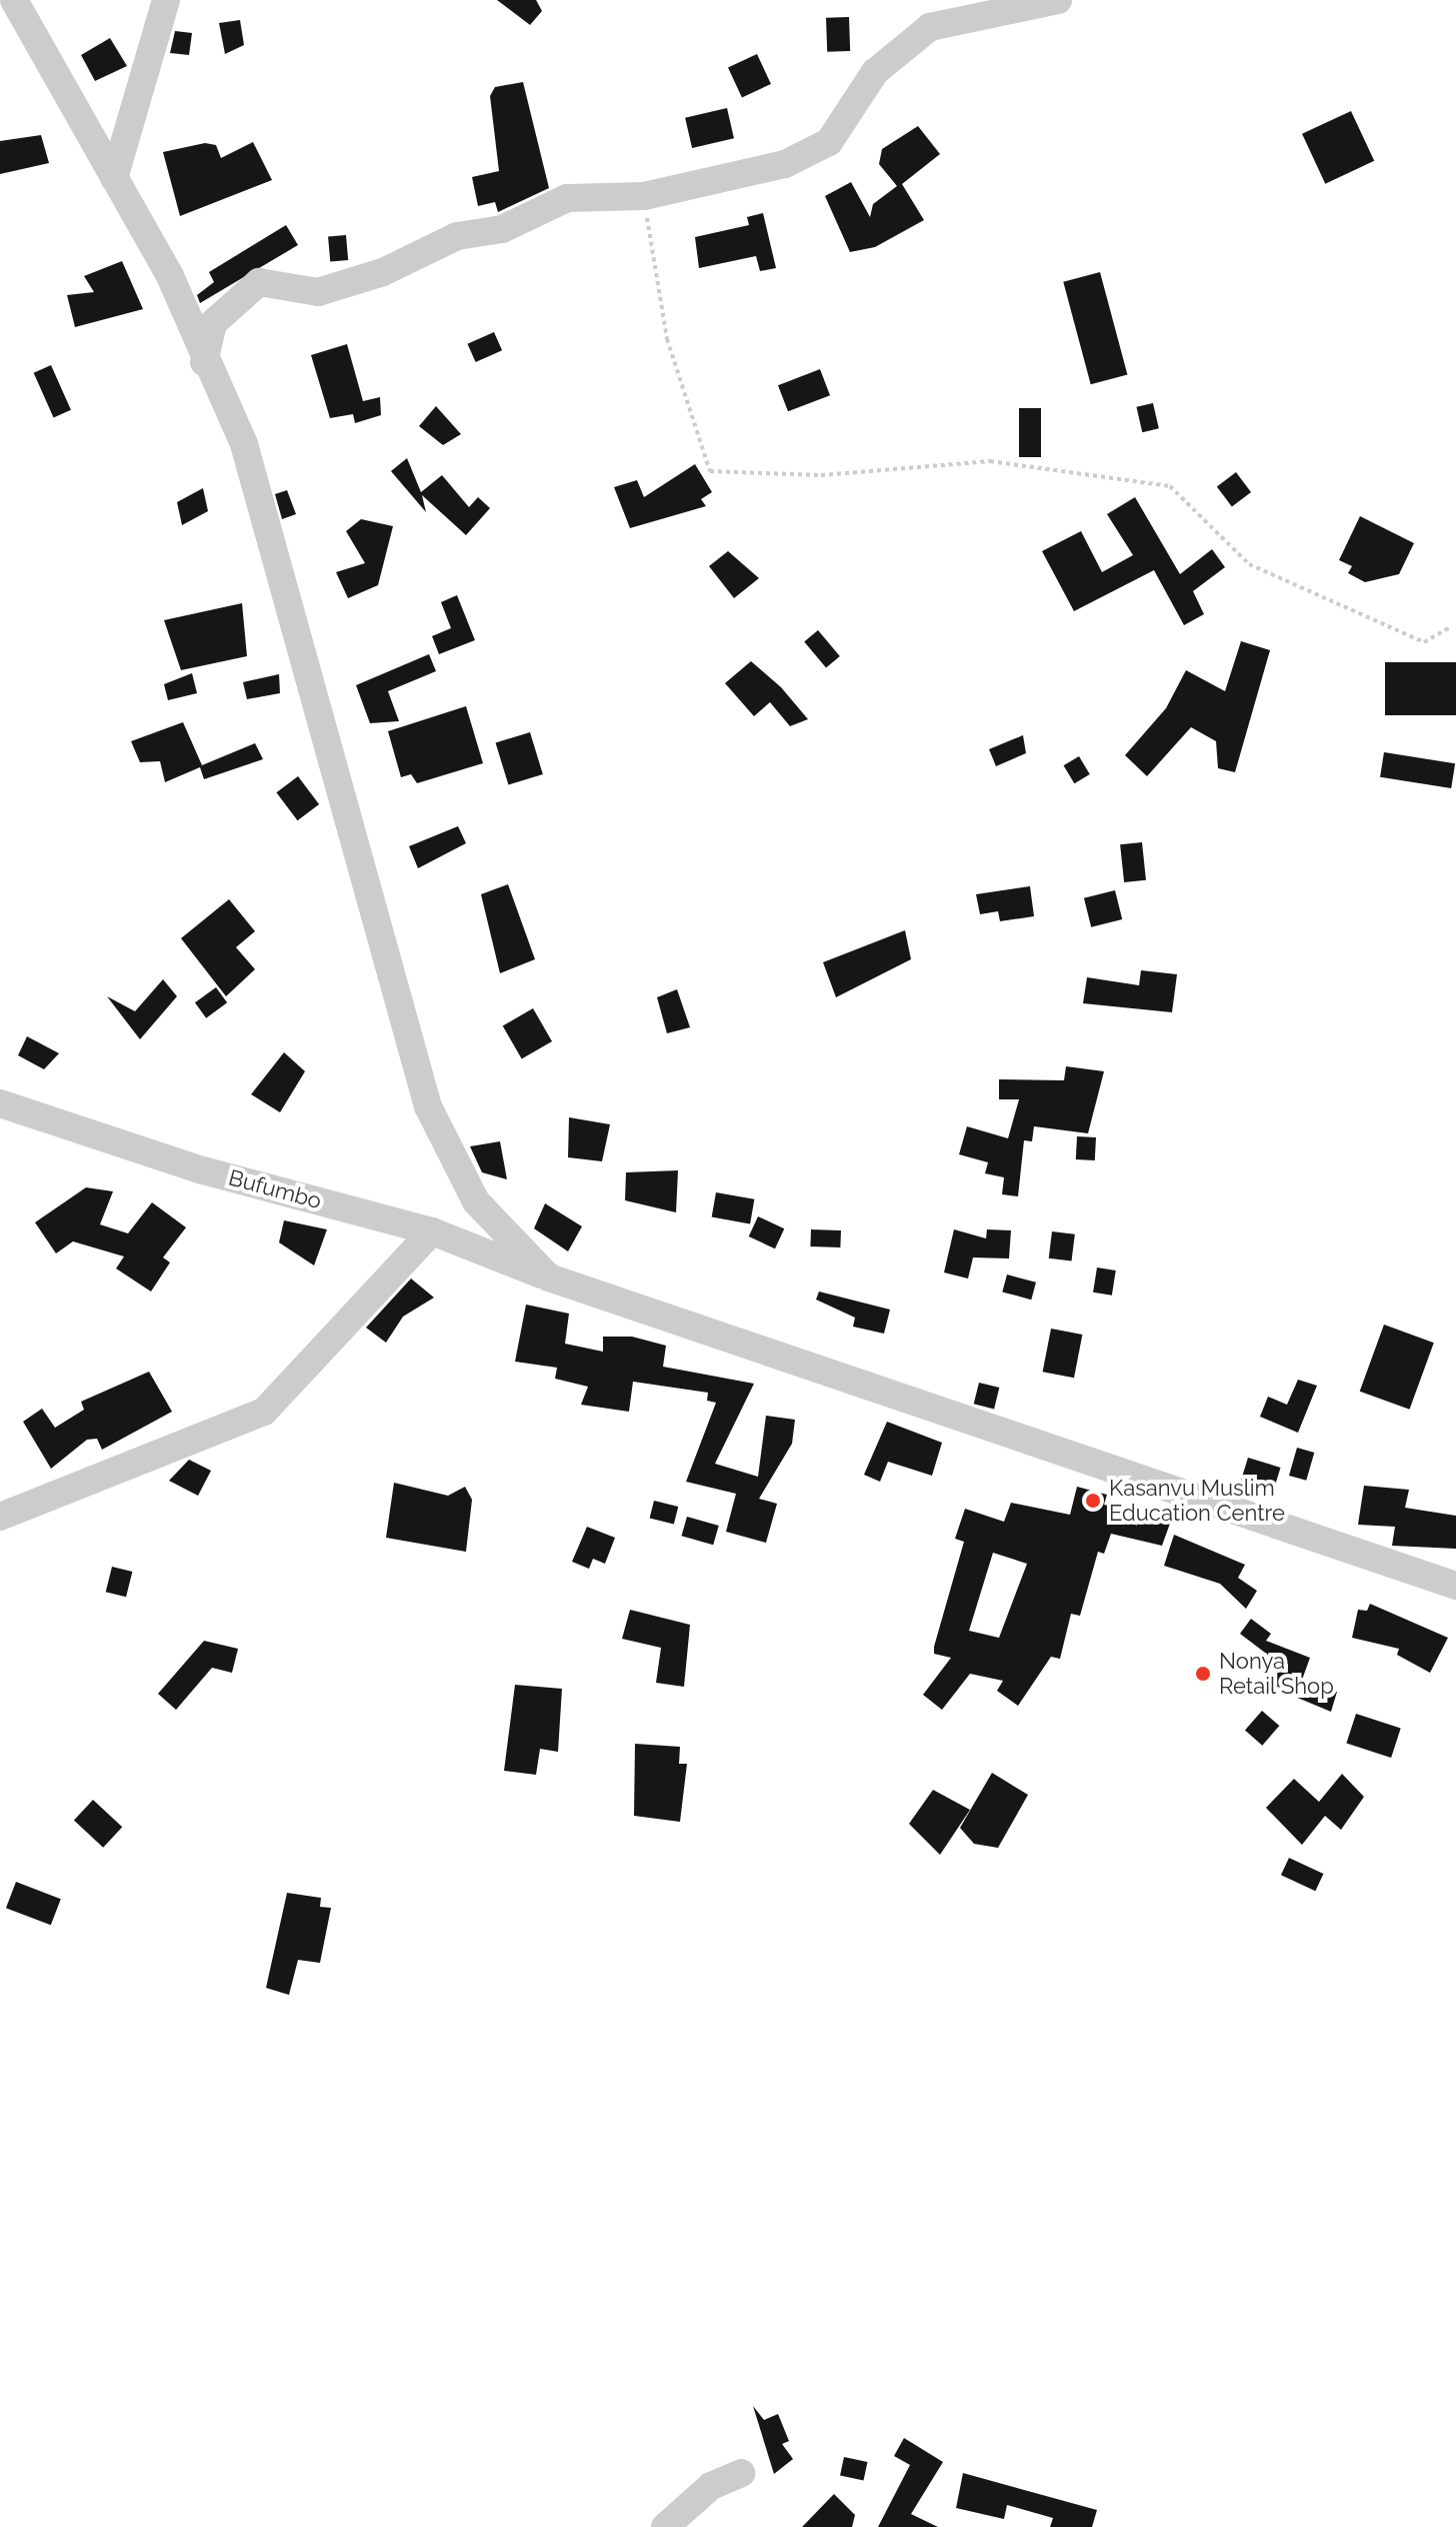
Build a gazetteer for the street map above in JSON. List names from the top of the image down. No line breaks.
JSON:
{"streets":{"street":["Bufumbo"]},"places":["Kasanvu Muslim Education Centre","Nonya Retail Shop"]}
